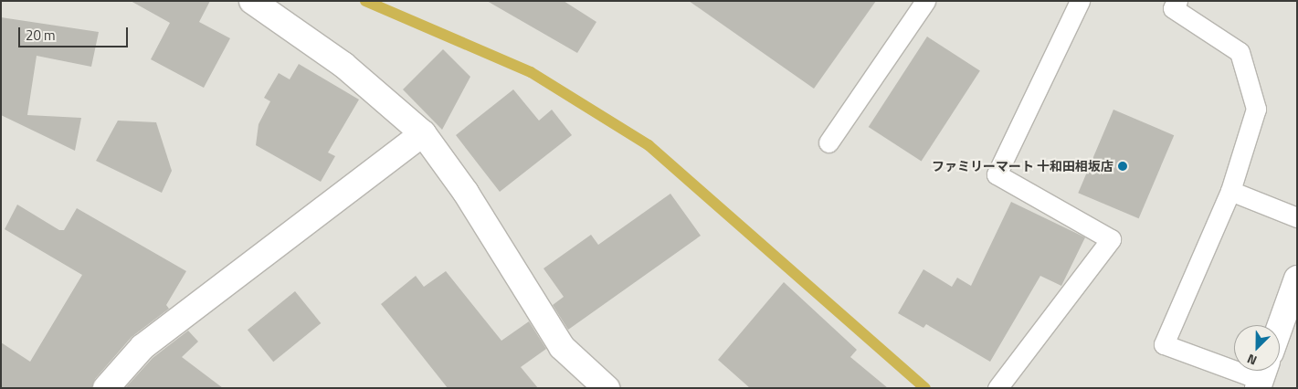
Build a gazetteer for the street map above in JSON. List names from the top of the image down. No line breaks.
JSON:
{"places":["ファミリーマート 十和田相坂店"],"scale_bar":"20 m","north":"bottom left"}
